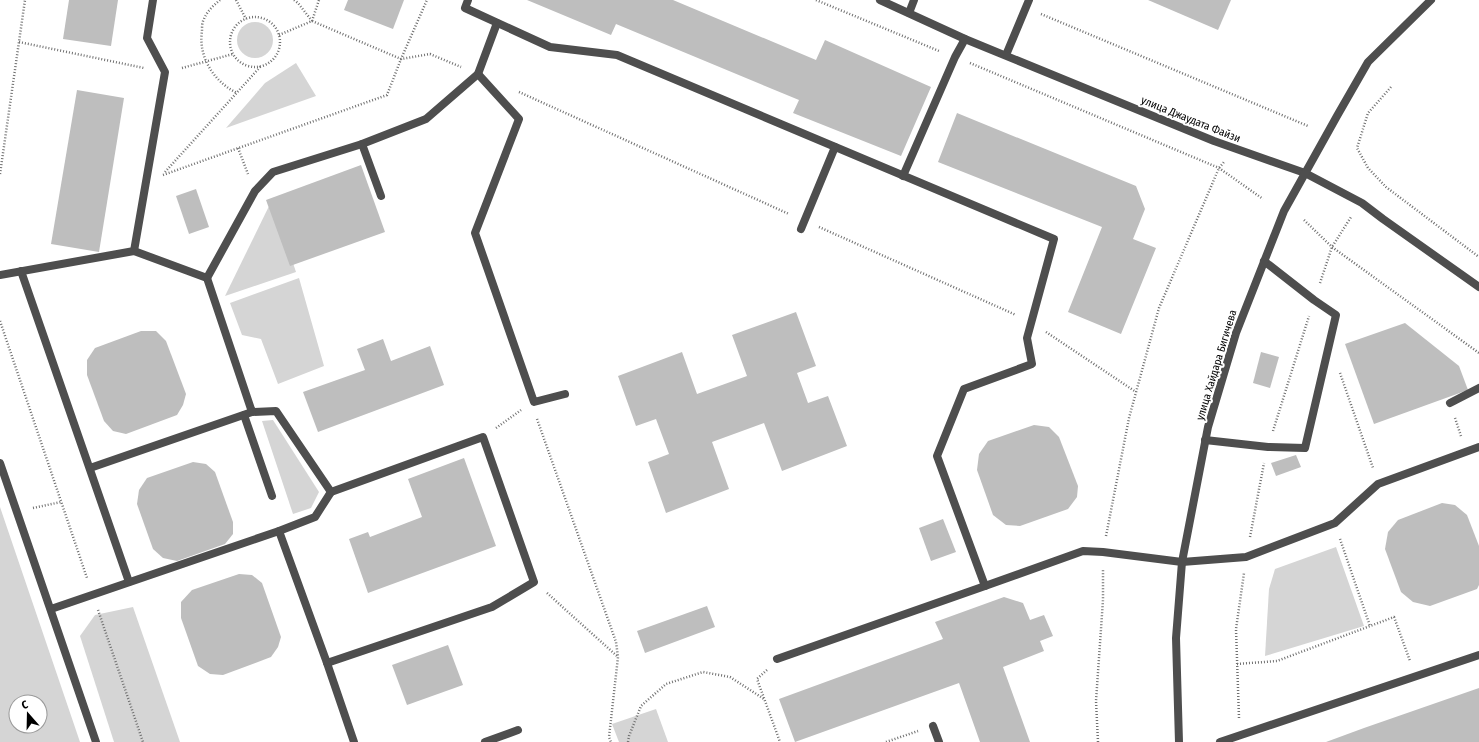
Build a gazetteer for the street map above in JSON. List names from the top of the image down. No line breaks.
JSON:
{"streets":{"street":["улица Джаудата Файзи","улица Хайдара Бигичева"]},"crossings":[["улица Джаудата Файзи","улица Хайдара Бигичева"]],"north":"top"}
